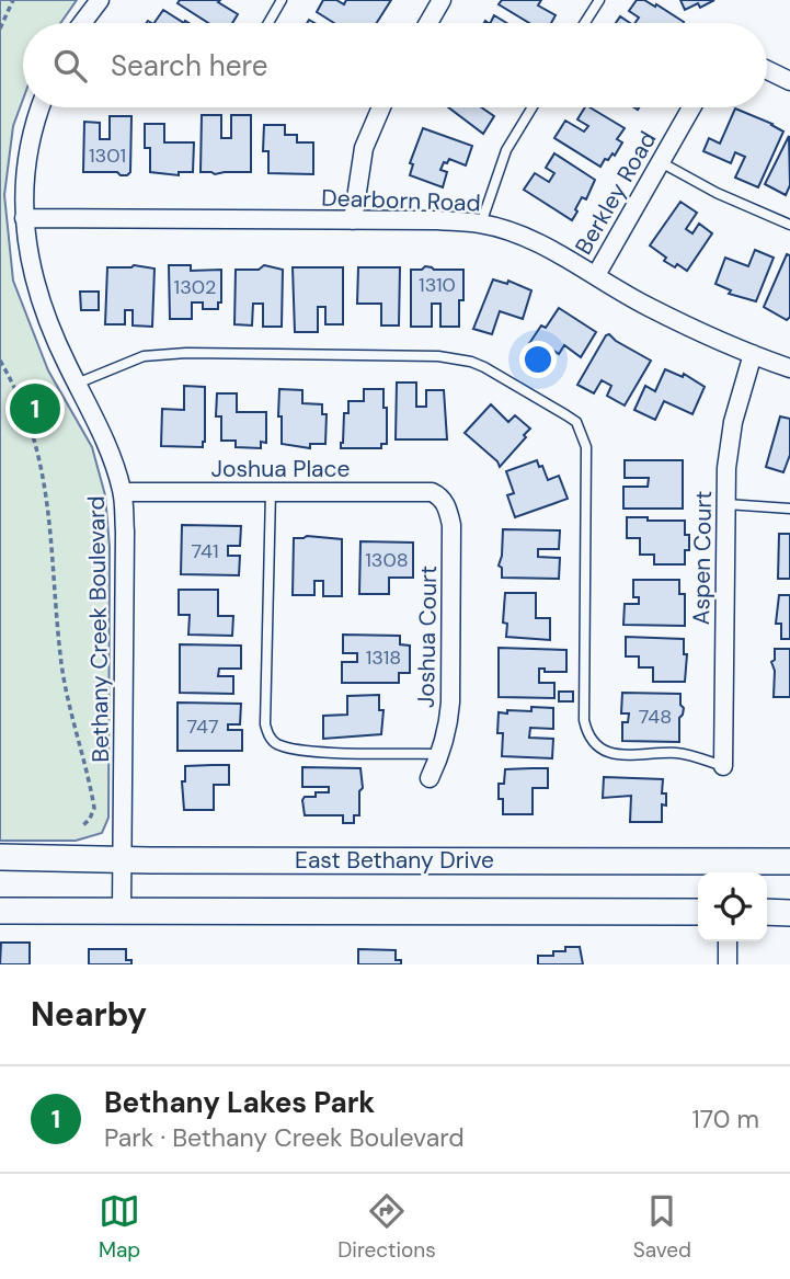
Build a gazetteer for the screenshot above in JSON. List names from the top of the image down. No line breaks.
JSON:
{"streets":{"main road":["East Bethany Drive"],"street":["Berkley Road","Dearborn Road","Joshua Place","Aspen Court","Bethany Creek Boulevard","Joshua Court"]},"crossings":[["Berkley Road","Dearborn Road"],["Dearborn Road","Aspen Court"],["Dearborn Road","Bethany Creek Boulevard"],["Joshua Place","Bethany Creek Boulevard"],["Joshua Place","Joshua Court"],["Bethany Creek Boulevard","East Bethany Drive"]],"house_numbers":["1301","1310","1302","741","1308","1318","748","747"],"page":{"search":"Search here","pins":"1","heading":"Nearby","list":[{"mark":"1","name":"Bethany Lakes Park","note":"Park · Bethany Creek Boulevard","value":"170 m"}],"nav":["Map","Directions","Saved"]}}
